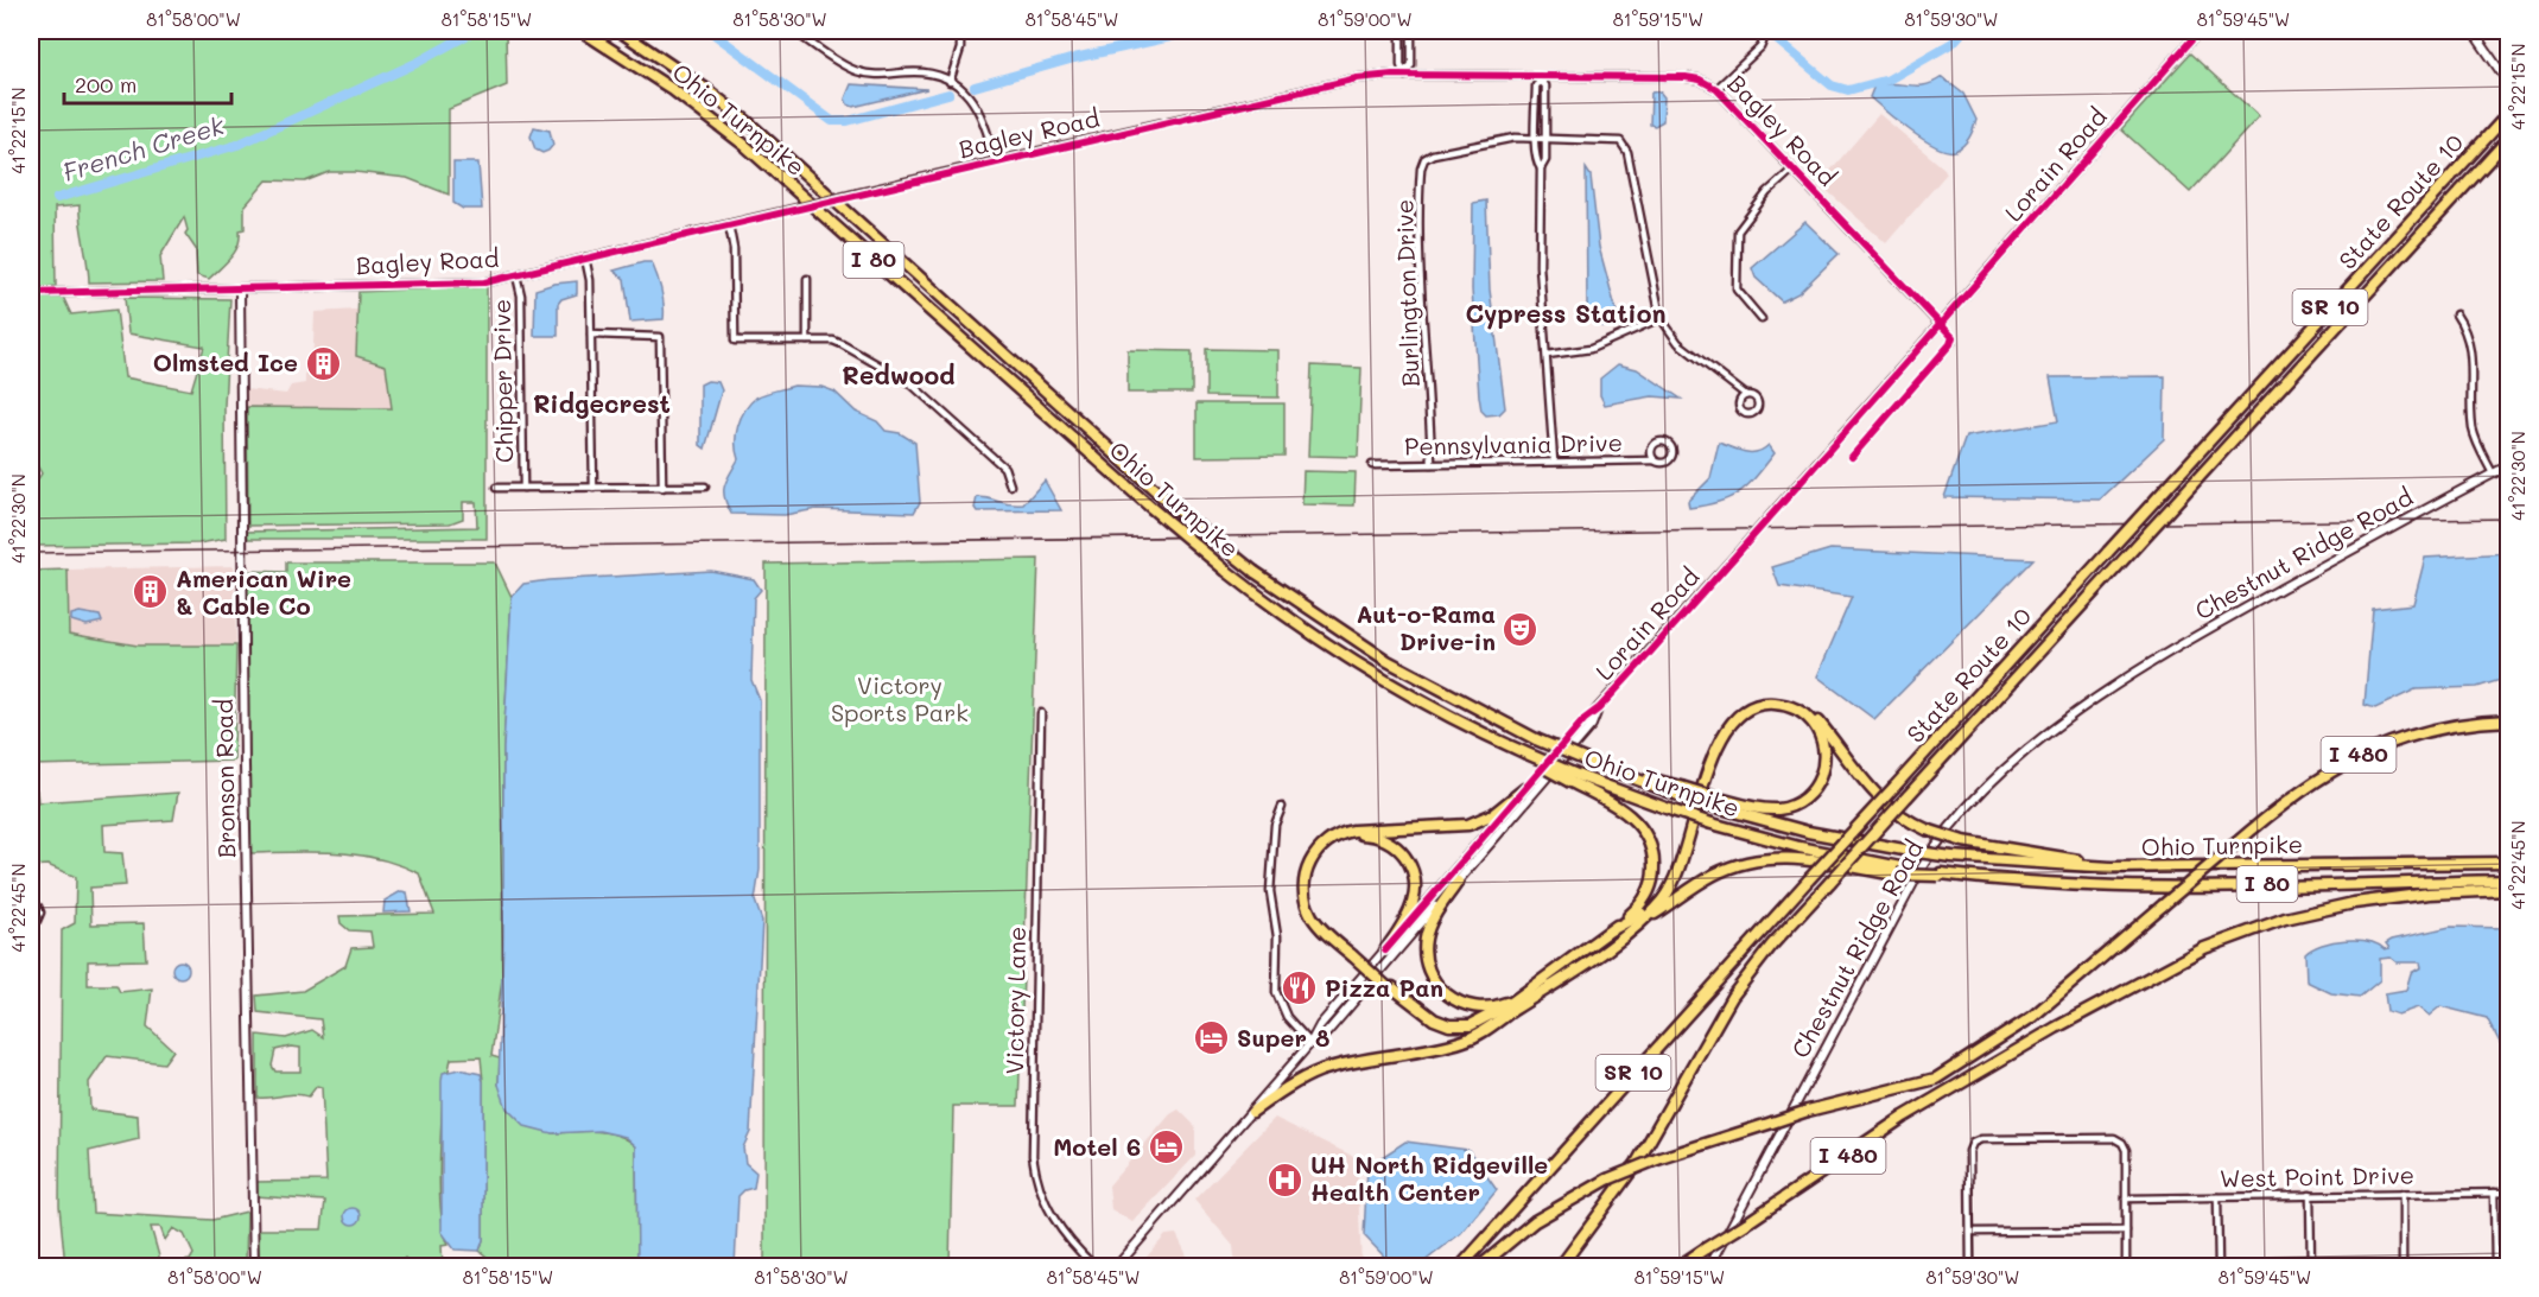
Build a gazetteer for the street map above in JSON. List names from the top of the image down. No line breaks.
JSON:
{"streets":{"highway":["Ohio Turnpike","State Route 10","I 80","SR 10","I 480"],"street":["Bagley Road","Lorain Road","Burlington Drive","Chipper Drive","Pennsylvania Drive","Chestnut Ridge Road","Bronson Road","Victory Lane","West Point Drive"]},"crossings":[["Bagley Road","Lorain Road"],["Bagley Road","Chipper Drive"],["Bagley Road","Bronson Road"],["Burlington Drive","Pennsylvania Drive"]],"districts":["Cypress Station","Redwood","Ridgecrest"],"water":["French Creek"],"parks":["Victory Sports Park"],"places":{"building":["Olmsted Ice","American Wire & Cable Co"],"theatre":["Aut-o-Rama Drive-in"],"restaurant":["Pizza Pan"],"hotel":["Super 8","Motel 6"],"hospital":["UH North Ridgeville Health Center"]},"scale_bar":"200 m","coordinates":["81°58'00\"W","81°58'15\"W","81°58'30\"W","81°58'45\"W","81°59'00\"W","81°59'15\"W","81°59'30\"W","81°59'45\"W","41°22'15\"N","41°22'30\"N","41°22'45\"N"]}
